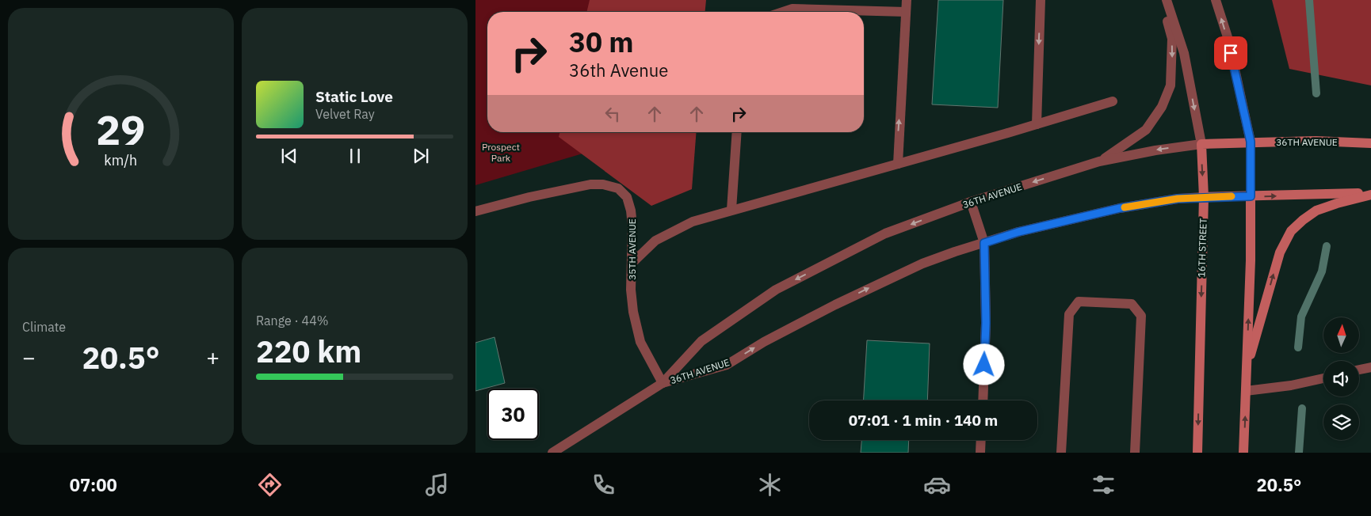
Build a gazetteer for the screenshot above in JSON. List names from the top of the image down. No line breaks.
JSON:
{"streets":{"main road":["36TH AVENUE","16TH STREET"],"street":["35TH AVENUE"]},"crossings":[["36TH AVENUE","16TH STREET"],["36TH AVENUE","35TH AVENUE"]],"parks":["Prospect Park"],"north":"top","page":{"turn":["30 m","36th Avenue"],"song":["Static Love","Velvet Ray"],"tile":["Climate",["Range · 44%","220 km"]],"heat":["−","20.5°","+"],"limit":"30","trip":"07:01 · 1 min · 140 m","tabs":["07:00","20.5°"],"gauge":["29","km/h"]}}
